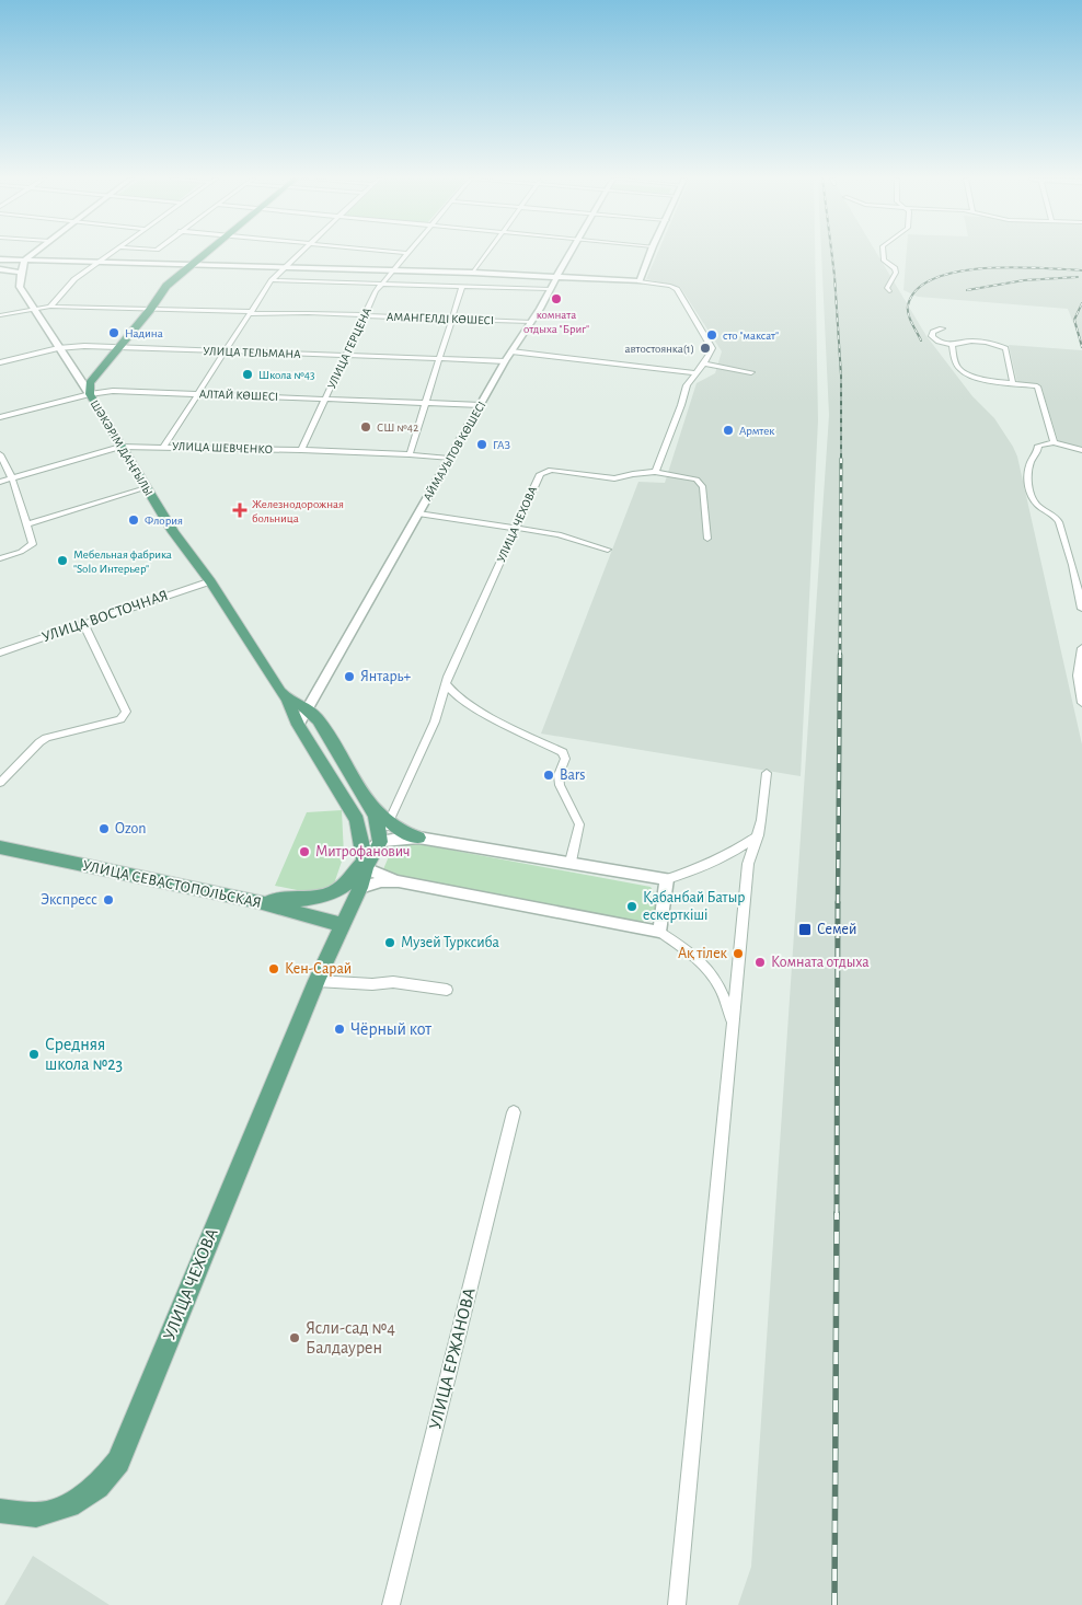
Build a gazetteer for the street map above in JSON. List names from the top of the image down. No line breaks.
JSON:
{"streets":{"main road":["ШӘКӘРІМ ДАҢҒЫЛЫ","УЛИЦА ЧЕХОВА","УЛИЦА СЕВАСТОПОЛЬСКАЯ"],"street":["АМАНГЕЛДІ КӨШЕСІ","УЛИЦА ГЕРЦЕНА","УЛИЦА ТЕЛЬМАНА","АЛТАЙ КӨШЕСІ","УЛИЦА ШЕВЧЕНКО","АЙМАУЫТОВ КӨШЕСІ","УЛИЦА ВОСТОЧНАЯ","УЛИЦА ЕРЖАНОВА"]},"crossings":[["АМАНГЕЛДІ КӨШЕСІ","УЛИЦА ГЕРЦЕНА"],["АМАНГЕЛДІ КӨШЕСІ","ШӘКӘРІМ ДАҢҒЫЛЫ"],["АМАНГЕЛДІ КӨШЕСІ","АЙМАУЫТОВ КӨШЕСІ"],["УЛИЦА ГЕРЦЕНА","УЛИЦА ТЕЛЬМАНА"],["УЛИЦА ГЕРЦЕНА","АЛТАЙ КӨШЕСІ"],["УЛИЦА ГЕРЦЕНА","УЛИЦА ШЕВЧЕНКО"],["УЛИЦА ТЕЛЬМАНА","ШӘКӘРІМ ДАҢҒЫЛЫ"],["УЛИЦА ТЕЛЬМАНА","АЙМАУЫТОВ КӨШЕСІ"],["АЛТАЙ КӨШЕСІ","ШӘКӘРІМ ДАҢҒЫЛЫ"],["АЛТАЙ КӨШЕСІ","АЙМАУЫТОВ КӨШЕСІ"],["ШӘКӘРІМ ДАҢҒЫЛЫ","УЛИЦА ШЕВЧЕНКО"],["ШӘКӘРІМ ДАҢҒЫЛЫ","АЙМАУЫТОВ КӨШЕСІ"],["ШӘКӘРІМ ДАҢҒЫЛЫ","УЛИЦА ЧЕХОВА"],["ШӘКӘРІМ ДАҢҒЫЛЫ","УЛИЦА ВОСТОЧНАЯ"],["УЛИЦА ШЕВЧЕНКО","АЙМАУЫТОВ КӨШЕСІ"],["УЛИЦА ЧЕХОВА","УЛИЦА СЕВАСТОПОЛЬСКАЯ"]],"places":{"other":["комната отдыха \"Бриг\"","Надина","сто \"максат\"","автостоянка(1)","Школа №43","СШ №42","Армтек","ГАЗ","Флория","Мебельная фабрика \"Solo Интерьер\"","Янтарь+","Bars","Ozon","Митрофанович","Экспресс","Қабанбай Батыр ескерткіші","Музей Турксиба","Ақ тілек","Комната отдыха","Кен-Сарай","Чёрный кот","Средняя школа №23","Ясли-сад №4 Балдаурен"],"health":["Железнодорожная больница"],"transit":["Семей"]}}
